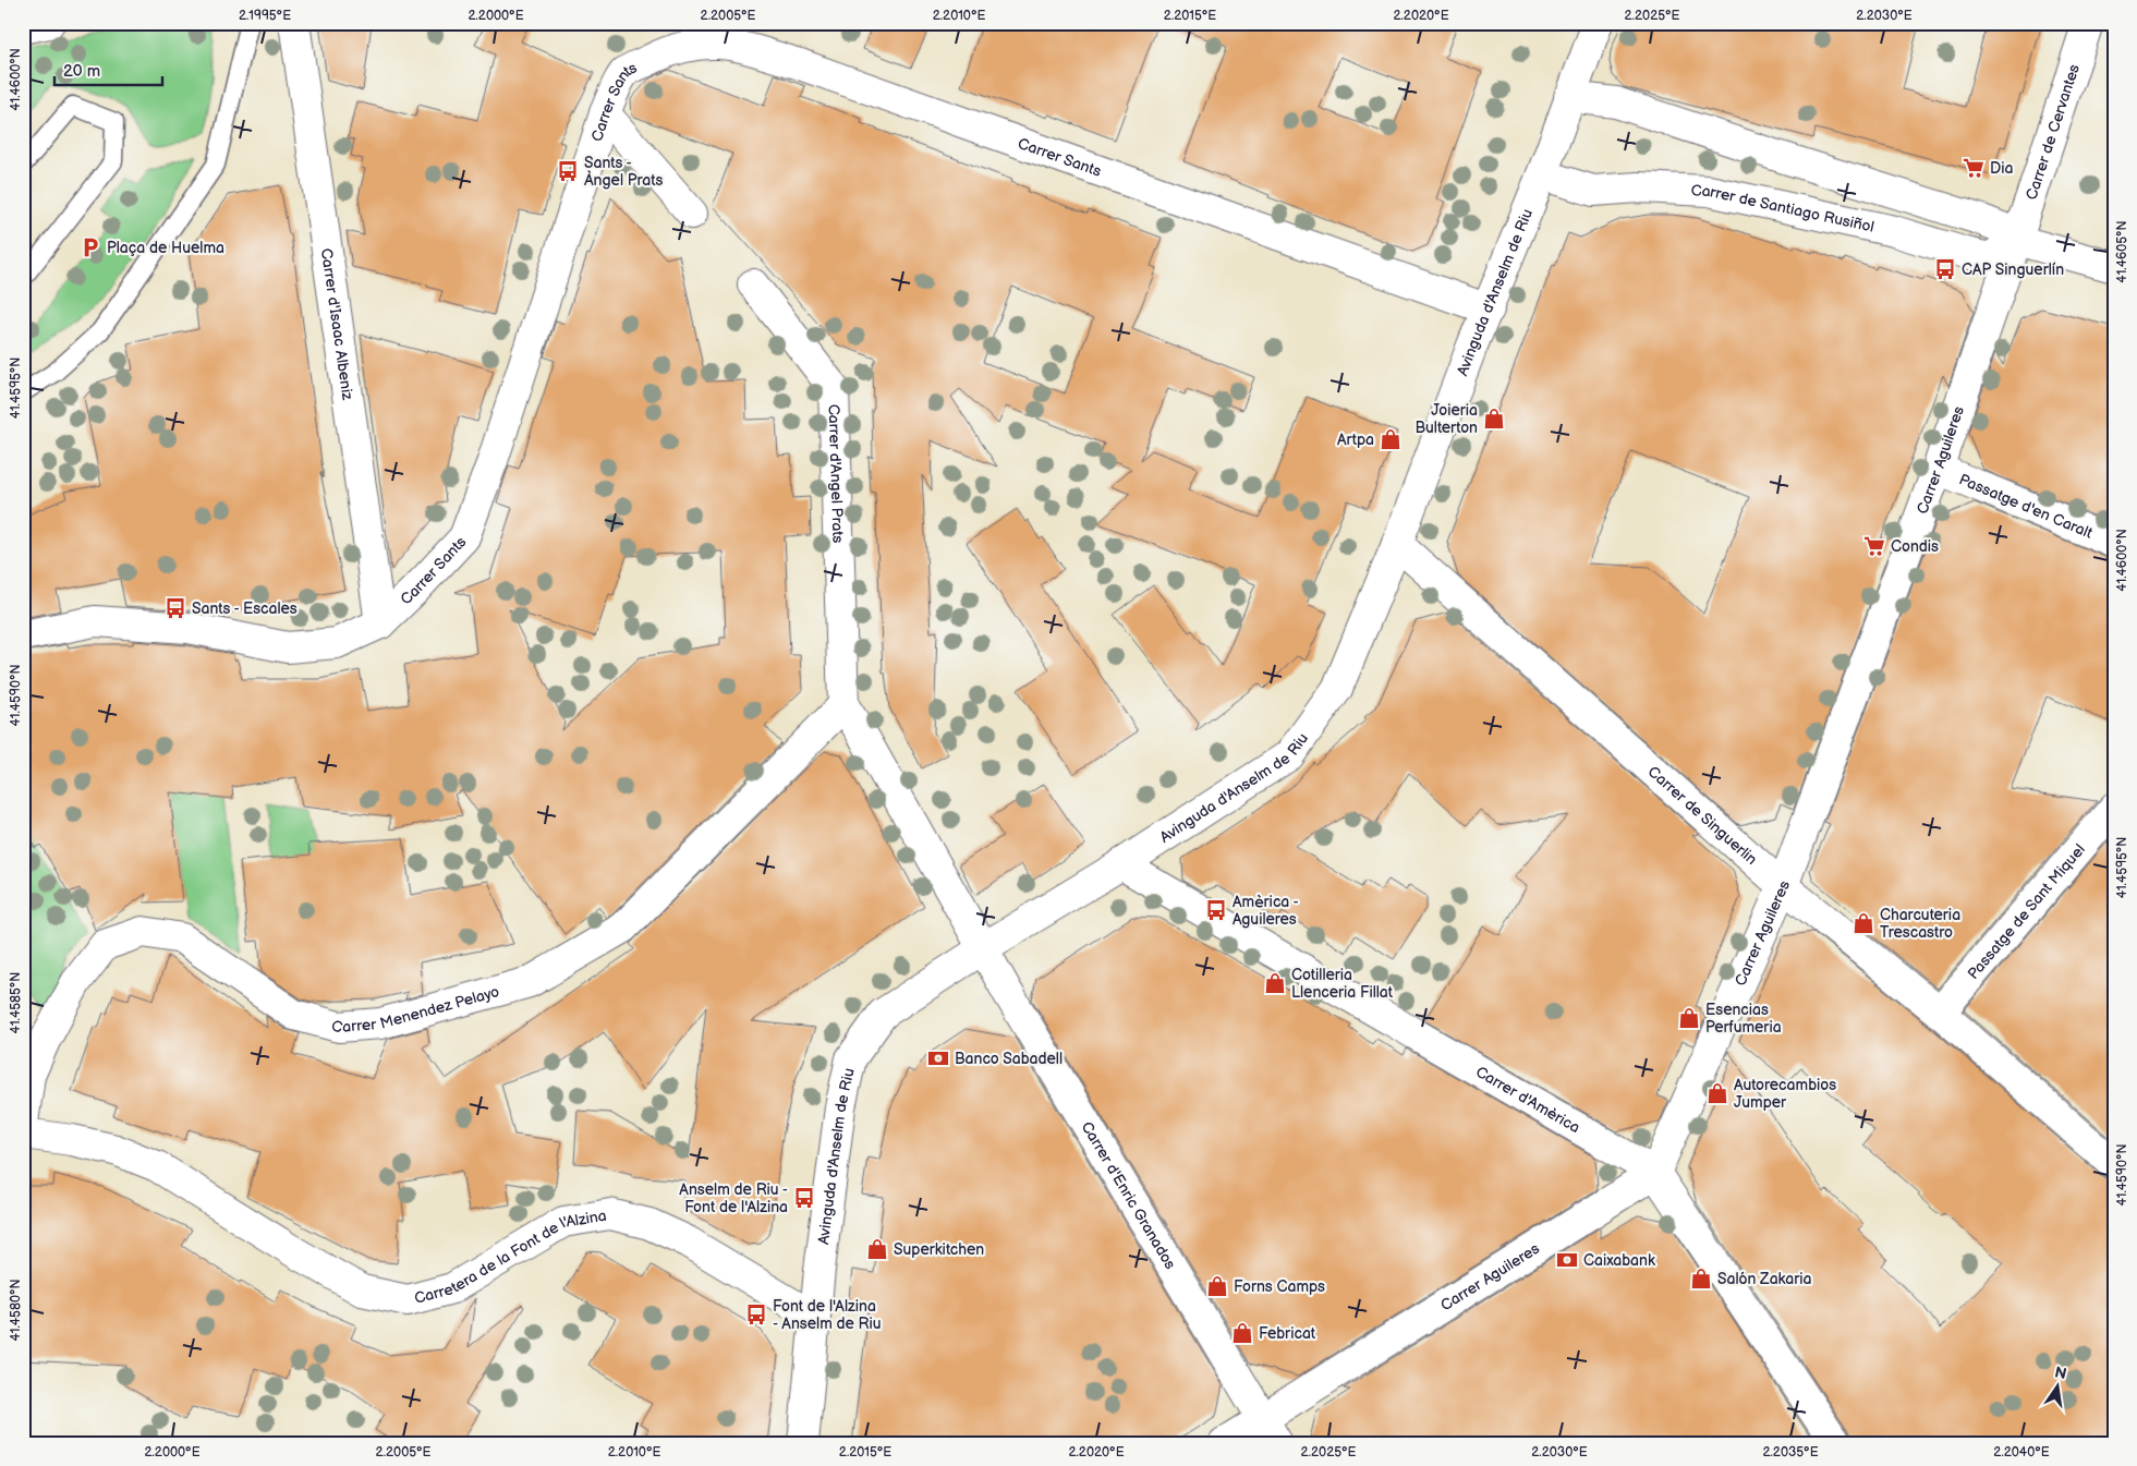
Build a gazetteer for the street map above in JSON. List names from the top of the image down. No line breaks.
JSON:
{"streets":{"street":["Carrer Sants","Carrer de Cervantes","Carrer de Santiago Rusiñol","Avinguda d'Anselm de Riu","Carrer d'Isaac Albeniz","Carrer Aguileres","Carrer d'Angel Prats","Passatge d'en Caralt","Carrer de Singuerlin","Passatge de Sant Miquel","Carrer Menendez Pelayo","Carrer d'Amèrica","Carrer d'Enric Granados","Carretera de la Font de l'Alzina"]},"crossings":[["Carrer Sants","Avinguda d'Anselm de Riu"],["Carrer Sants","Carrer d'Isaac Albeniz"],["Carrer de Cervantes","Carrer de Santiago Rusiñol"],["Carrer de Cervantes","Carrer Aguileres"],["Carrer de Santiago Rusiñol","Avinguda d'Anselm de Riu"],["Carrer de Santiago Rusiñol","Carrer Aguileres"],["Avinguda d'Anselm de Riu","Carrer de Singuerlin"],["Avinguda d'Anselm de Riu","Carrer d'Amèrica"],["Avinguda d'Anselm de Riu","Carrer d'Enric Granados"],["Avinguda d'Anselm de Riu","Carretera de la Font de l'Alzina"],["Carrer Aguileres","Passatge d'en Caralt"],["Carrer Aguileres","Carrer de Singuerlin"],["Carrer Aguileres","Carrer d'Amèrica"],["Carrer Aguileres","Carrer d'Enric Granados"],["Carrer d'Angel Prats","Carrer Menendez Pelayo"],["Carrer de Singuerlin","Passatge de Sant Miquel"]],"places":{"supermarket":["Dia","Condis"],"bus stop":["Sants - Àngel Prats","CAP Singuerlín","Sants - Escales","Amèrica - Aguileres","Anselm de Riu - Font de l'Alzina","Font de l'Alzina - Anselm de Riu"],"parking":["Plaça de Huelma"],"shop":["Joieria Bulterton","Artpa","Charcuteria Trescastro","Cotilleria Llenceria Fillat","Esencias Perfumeria","Autorecambios Jumper","Superkitchen","Salón Zakaria","Forns Camps","Febricat"],"bank":["Banco Sabadell","Caixabank"]},"scale_bar":"20 m","north":"top","coordinates":["2.1995°E","2.2000°E","2.2005°E","2.2010°E","2.2015°E","2.2020°E","2.2025°E","2.2030°E","41.4600°N","41.4605°N","41.4595°N","41.4590°N","41.4585°N","41.4580°N","2.2035°E","2.2040°E"]}
